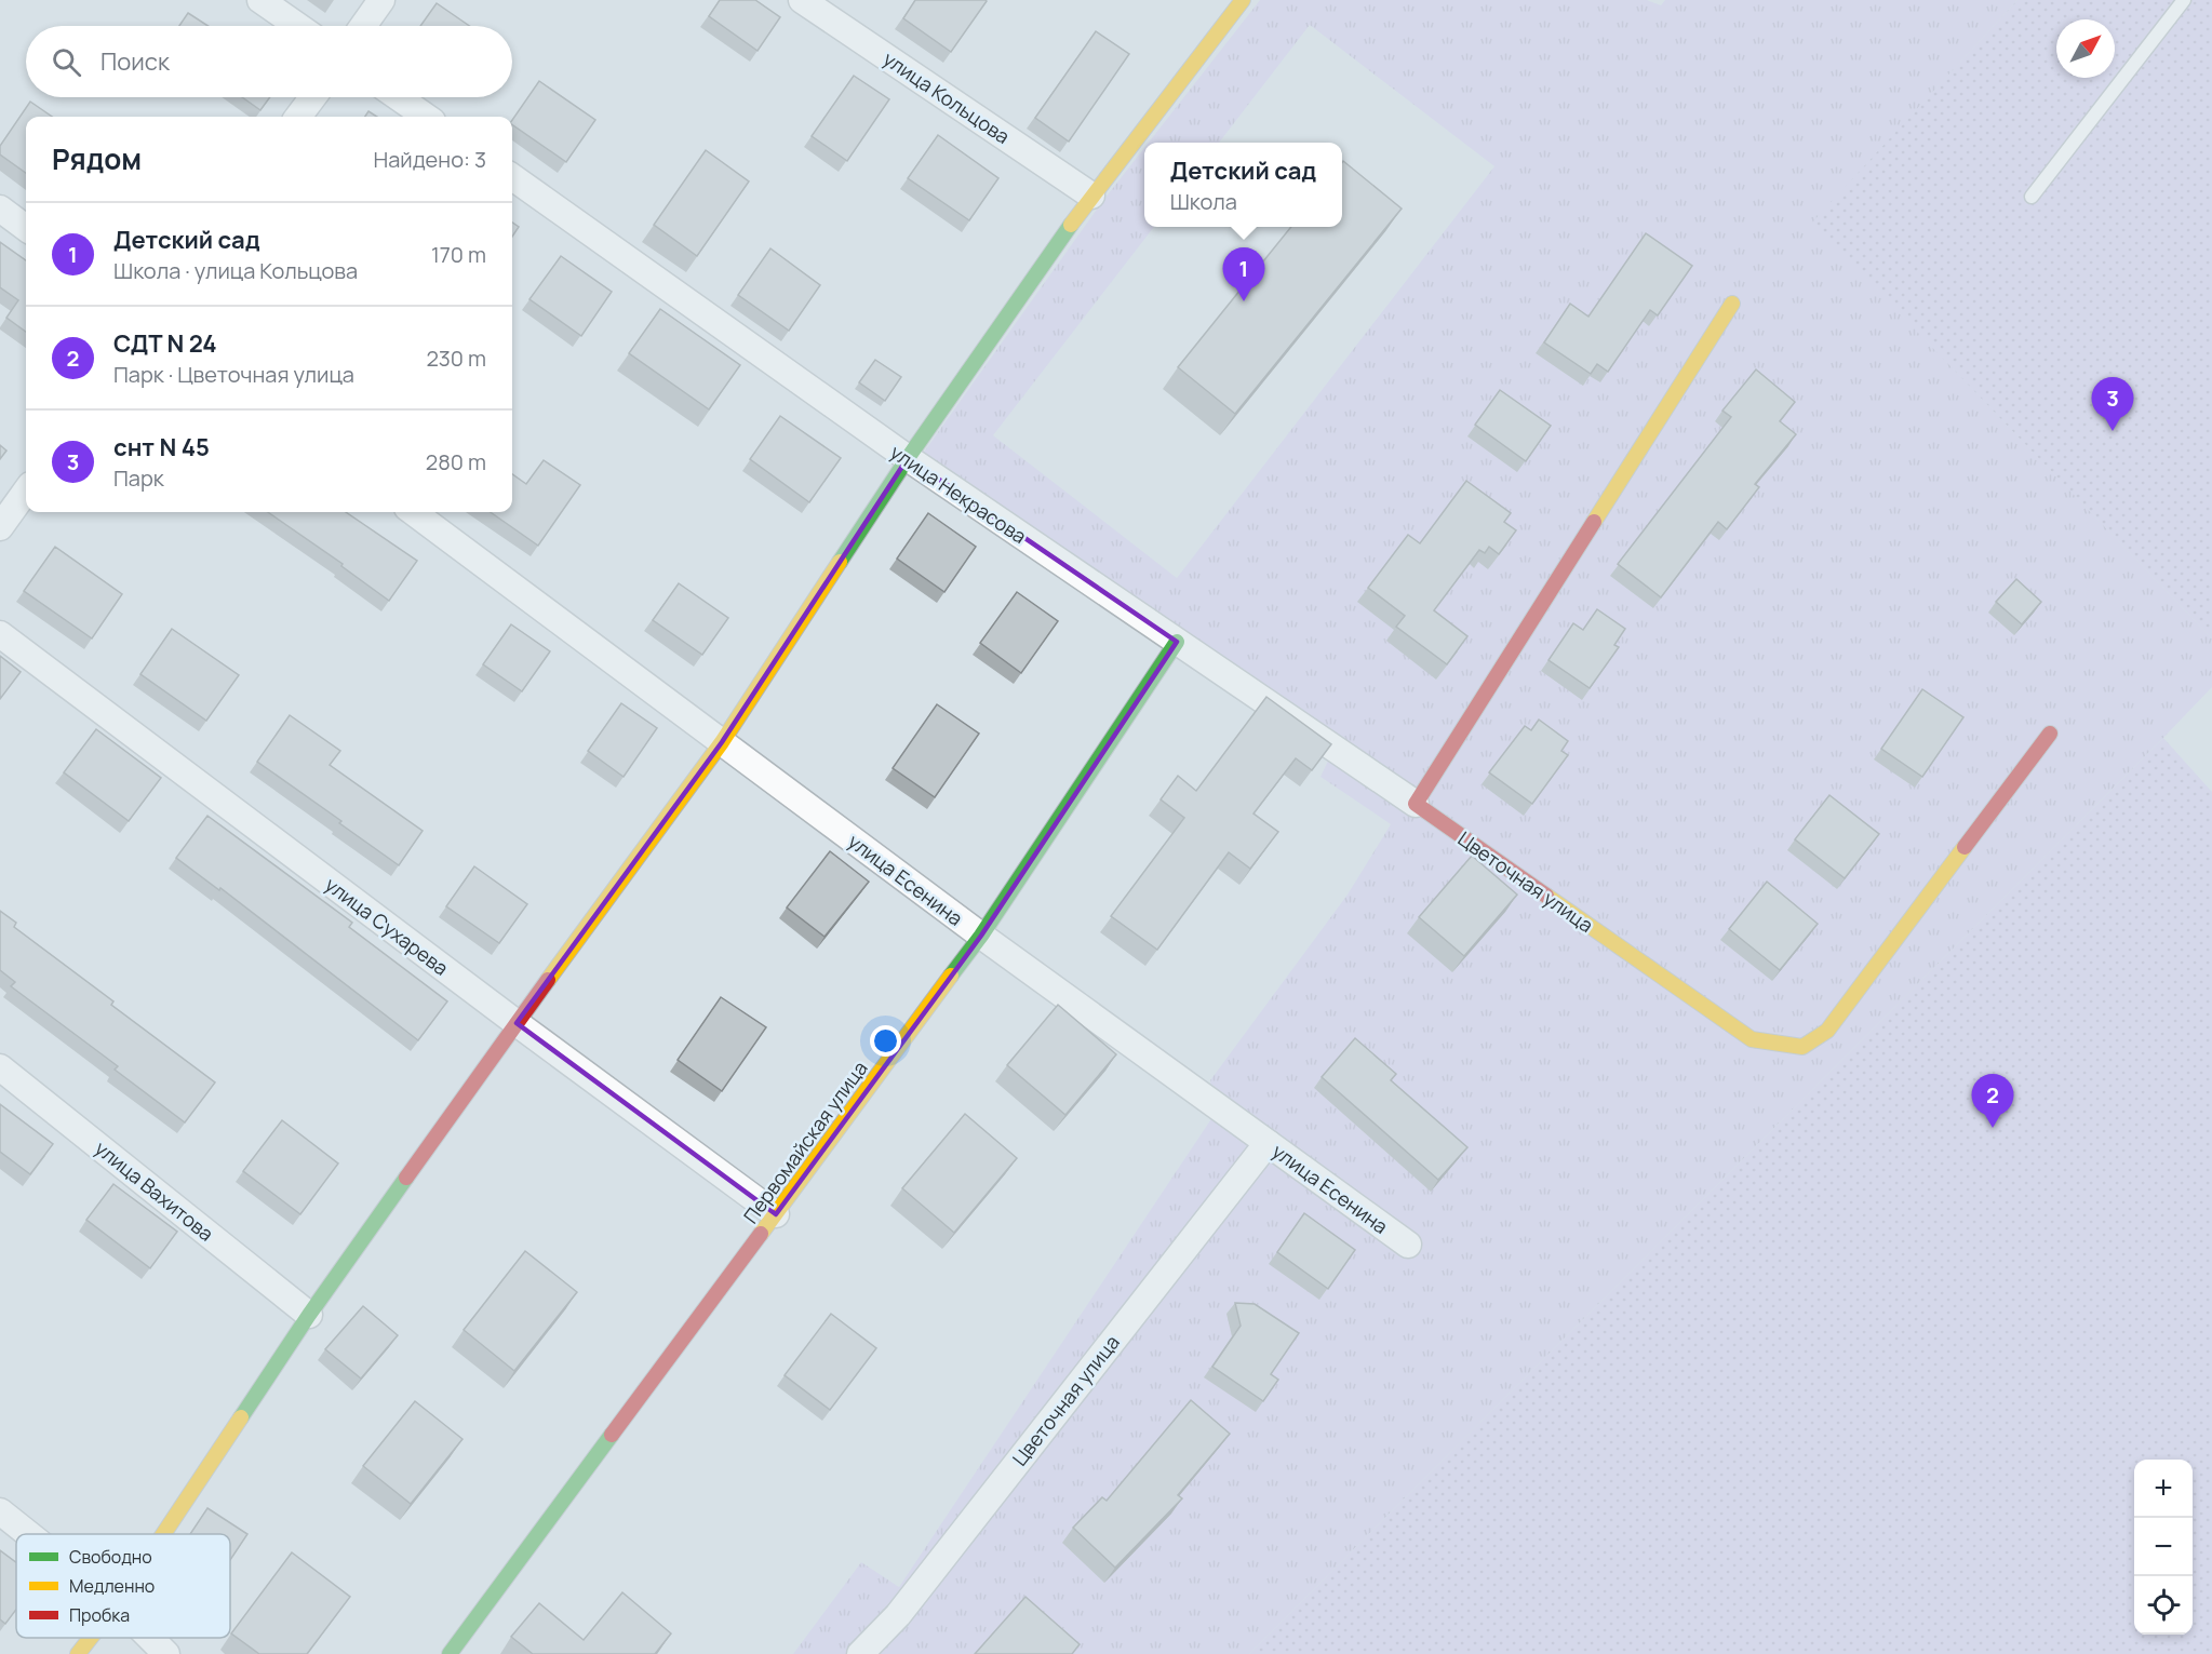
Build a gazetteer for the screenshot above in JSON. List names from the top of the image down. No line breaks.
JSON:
{"streets":{"street":["улица Кольцова","улица Некрасова","улица Есенина","Цветочная улица","улица Сухарева","Первомайская улица","улица Вахитова"]},"crossings":[["улица Некрасова","Цветочная улица"],["улица Некрасова","Первомайская улица"],["улица Есенина","Цветочная улица"],["улица Есенина","Первомайская улица"],["улица Сухарева","Первомайская улица"]],"legend":["Свободно","Медленно","Пробка"],"north":"top right","page":{"search":"Поиск","heading":["Рядом","Найдено: 3"],"popup":["Детский сад","Школа"],"list":[{"mark":"1","name":"Детский сад","note":"Школа · улица Кольцова","value":"170 m"},{"mark":"2","name":"СДТ N 24","note":"Парк · Цветочная улица","value":"230 m"},{"mark":"3","name":"снт N 45","note":"Парк","value":"280 m"}],"pins":["1","3","2"],"map_buttons":["+","−"]}}
